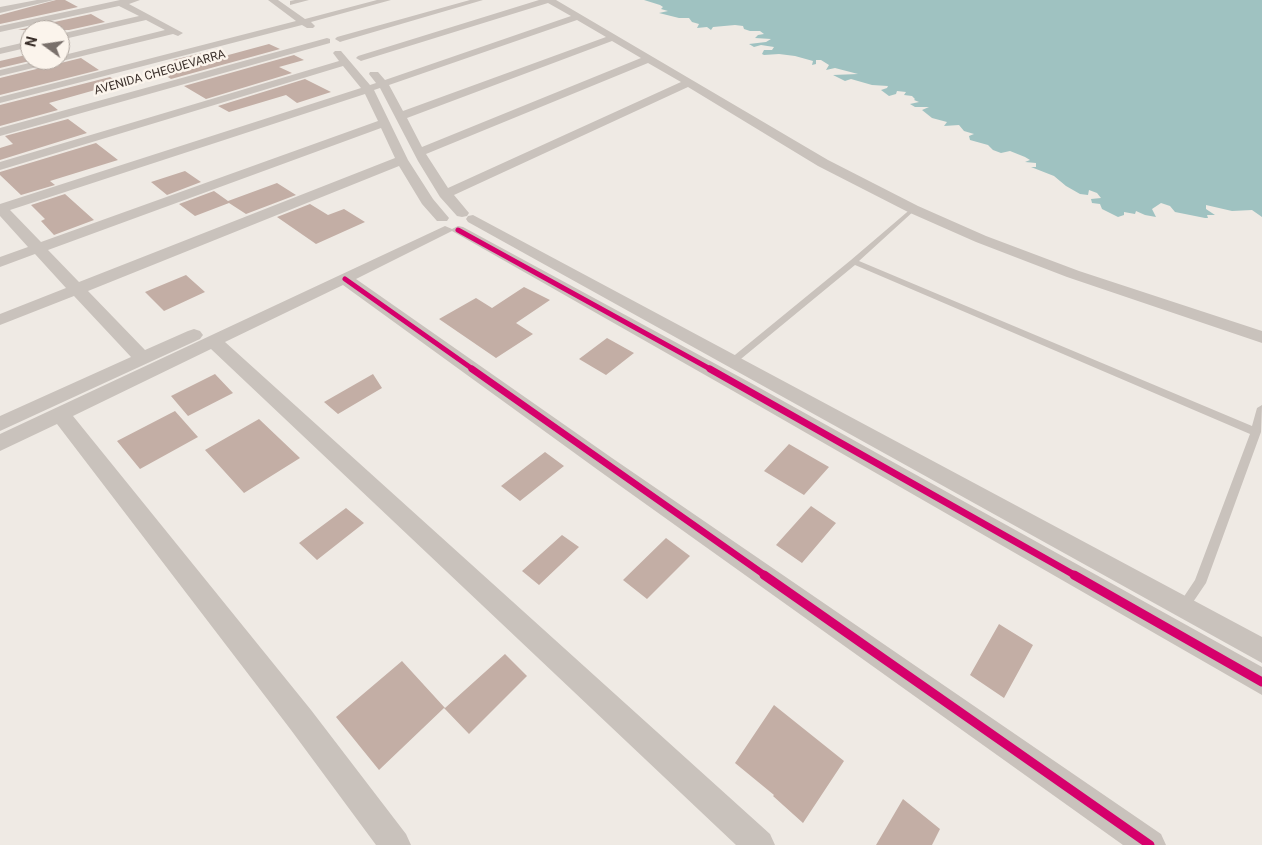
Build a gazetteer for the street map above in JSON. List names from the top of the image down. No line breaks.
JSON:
{"streets":{"street":["AVENIDA CHEGUEVARRA"]},"north":"left"}
